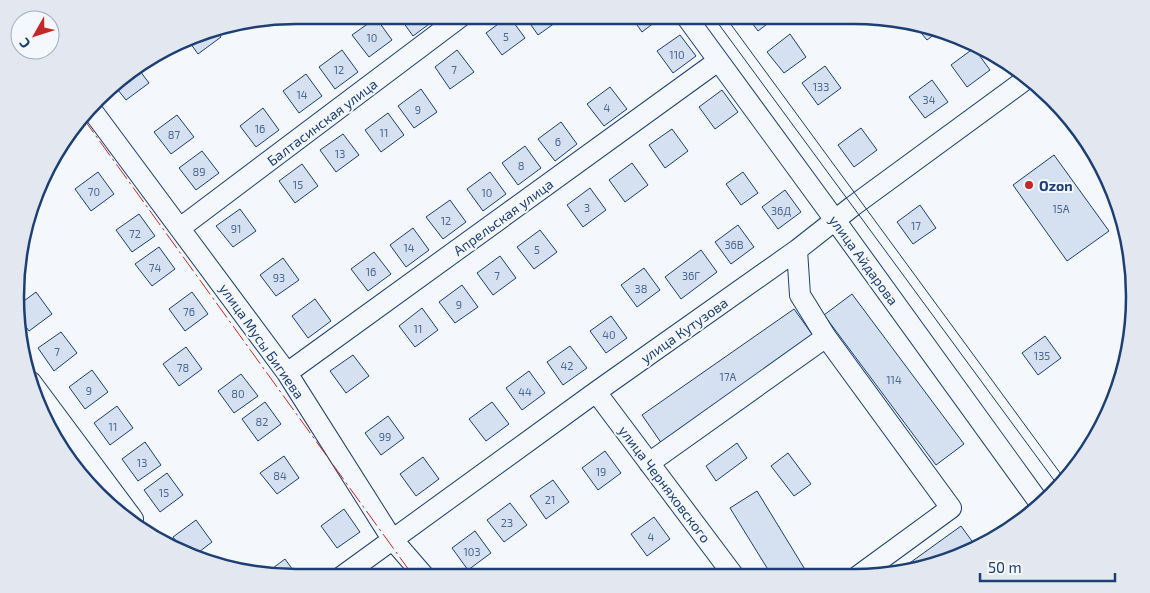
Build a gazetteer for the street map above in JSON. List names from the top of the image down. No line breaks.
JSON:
{"streets":{"street":["Балтасинская улица","Апрельская улица","улица Айдарова","улица Кутузова","улица Мусы Бигиева","улица Черняховского"]},"crossings":[["Балтасинская улица","улица Мусы Бигиева"],["Апрельская улица","улица Айдарова"],["Апрельская улица","улица Мусы Бигиева"],["улица Айдарова","улица Кутузова"],["улица Кутузова","улица Мусы Бигиева"],["улица Кутузова","улица Черняховского"]],"places":["Ozon"],"house_numbers":["5","10","110","12","7","133","14","34","4","9","16","11","87","6","13","8","89","15","70","10","3","15А","36Д","12","17","91","72","36В","14","5","74","16","7","36Г","93","38","9","76","11","40","7","135","42","78","17А","114","9","44","80","82","11","99","13","19","84","15","21","23","4","103"],"scale_bar":"50 m","north":"bottom left"}
